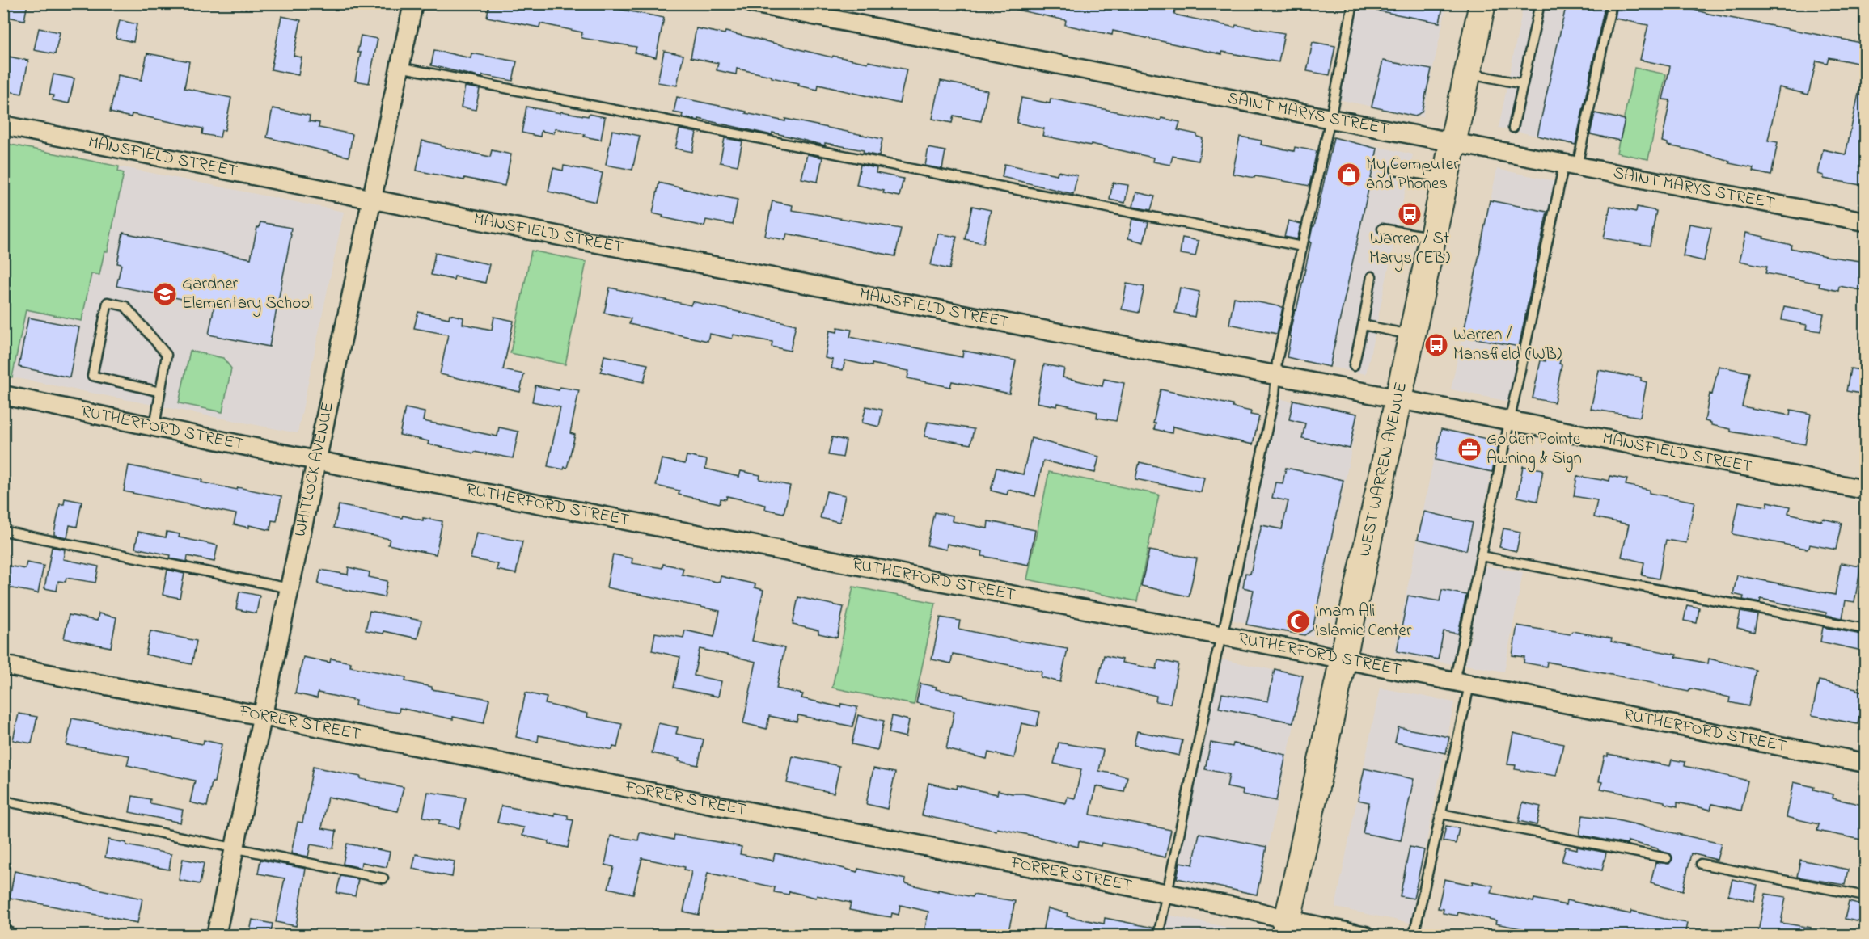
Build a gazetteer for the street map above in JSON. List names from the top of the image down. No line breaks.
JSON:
{"streets":{"main road":["WEST WARREN AVENUE"],"street":["SAINT MARYS STREET","MANSFIELD STREET","RUTHERFORD STREET","WHITLOCK AVENUE","FORRER STREET"]},"crossings":[["SAINT MARYS STREET","WEST WARREN AVENUE"],["MANSFIELD STREET","WHITLOCK AVENUE"],["MANSFIELD STREET","WEST WARREN AVENUE"],["RUTHERFORD STREET","WHITLOCK AVENUE"],["RUTHERFORD STREET","WEST WARREN AVENUE"],["WHITLOCK AVENUE","FORRER STREET"],["WEST WARREN AVENUE","FORRER STREET"]],"places":{"shop":["My Computer and Phones"],"bus stop":["Warren / St Marys (EB)","Warren / Mansfield (WB)"],"school or university":["Gardner Elementary School"],"office":["Golden Pointe Awning & Sign"],"mosque":["Imam Ali Islamic Center"]}}
